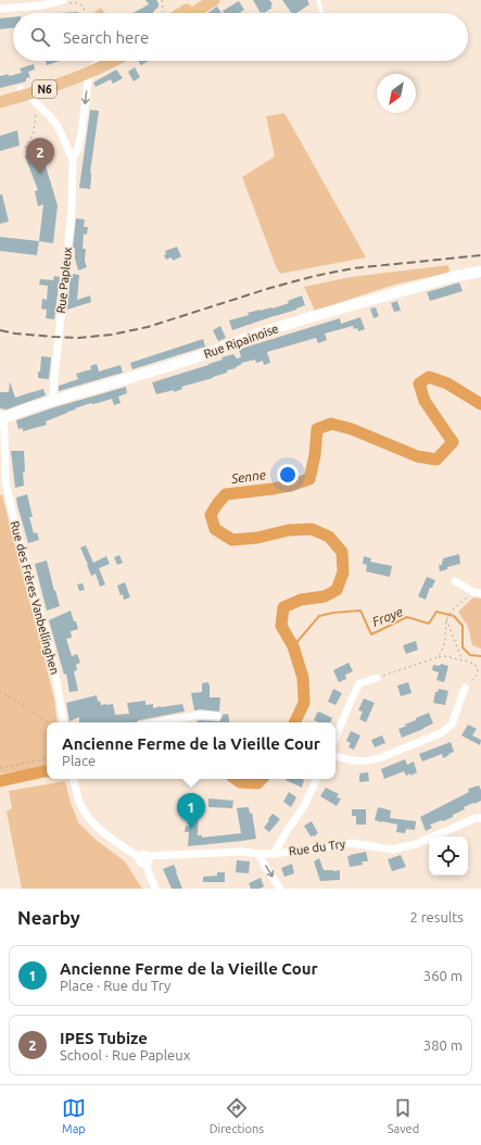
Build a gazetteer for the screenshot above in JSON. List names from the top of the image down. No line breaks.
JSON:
{"streets":{"main road":["N6"],"street":["Rue Papleux","Rue Ripainoise","Rue des Frères Vanbellinghen","Rue du Try"]},"crossings":[["N6","Rue Papleux"],["Rue Papleux","Rue Ripainoise"],["Rue Ripainoise","Rue des Frères Vanbellinghen"]],"water":["Senne","Froye"],"north":"bottom left","page":{"search":"Search here","pins":["2","1"],"popup":["Ancienne Ferme de la Vieille Cour","Place"],"heading":["Nearby","2 results"],"list":[{"mark":"1","name":"Ancienne Ferme de la Vieille Cour","note":"Place · Rue du Try","value":"360 m"},{"mark":"2","name":"IPES Tubize","note":"School · Rue Papleux","value":"380 m"}],"nav":["Map","Directions","Saved"]}}
